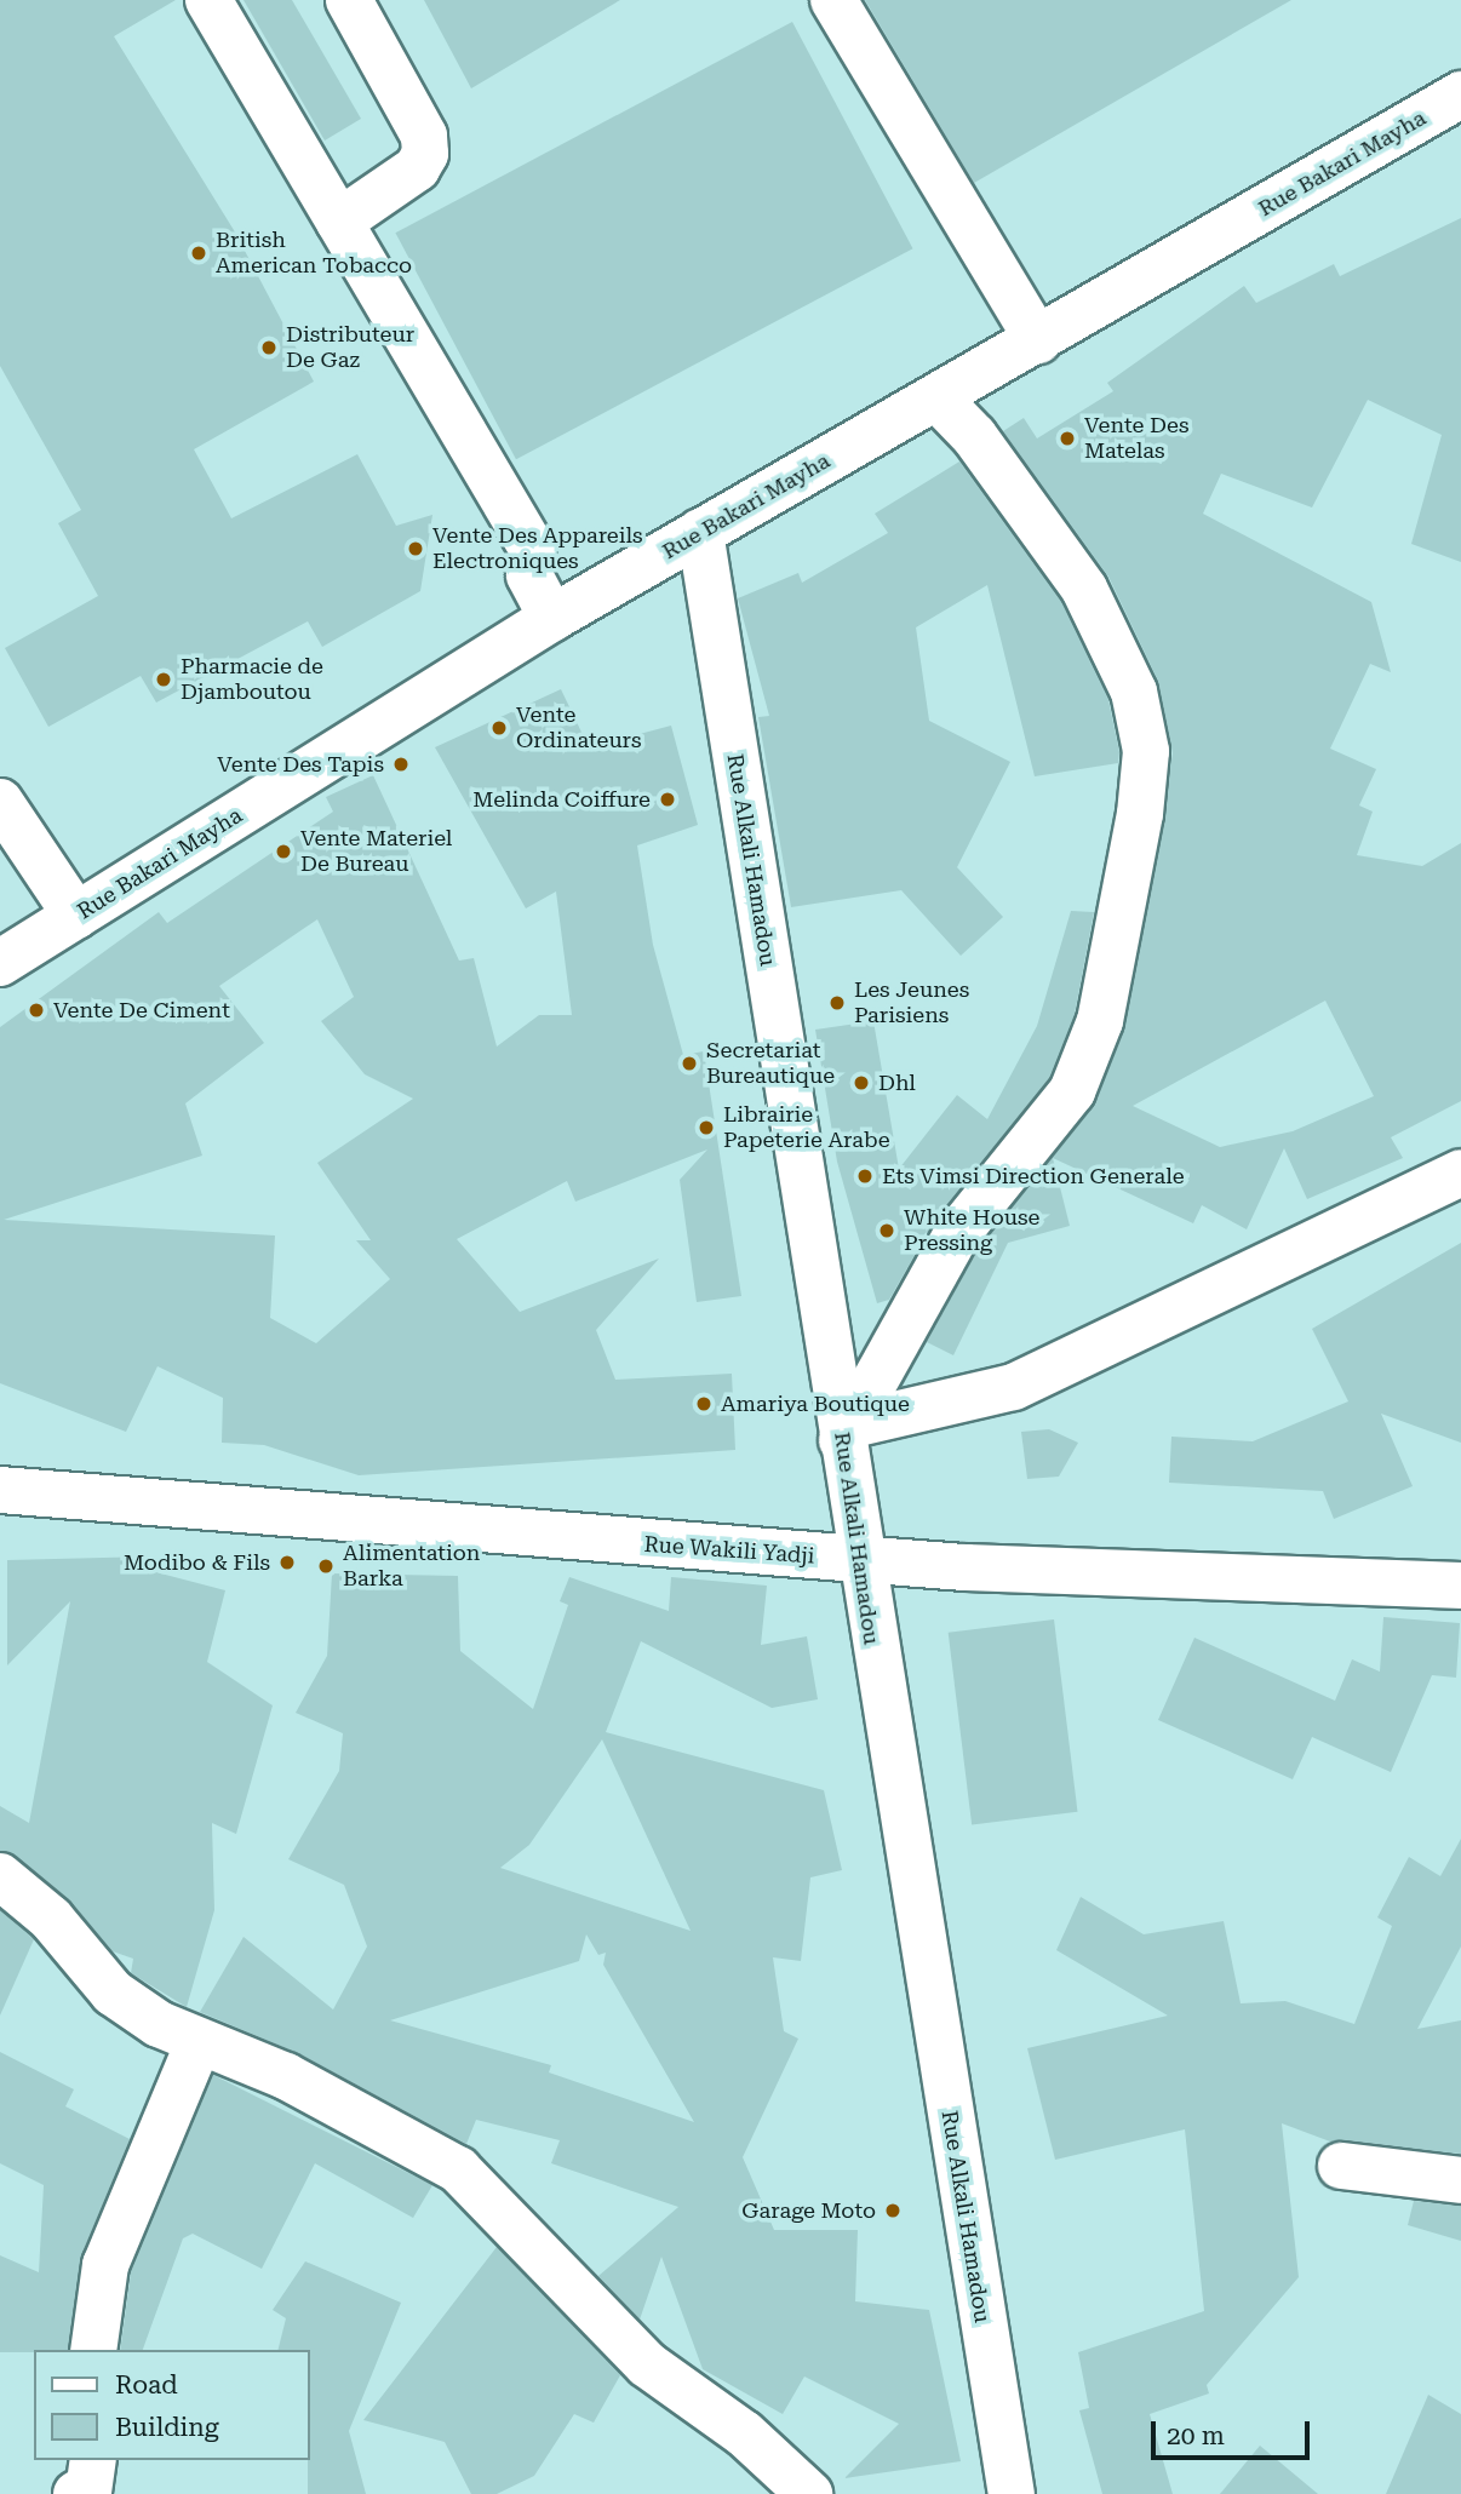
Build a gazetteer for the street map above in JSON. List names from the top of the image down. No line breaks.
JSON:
{"streets":{"street":["Rue Bakari Mayha","Rue Alkali Hamadou","Rue Wakili Yadji"]},"crossings":[["Rue Bakari Mayha","Rue Alkali Hamadou"],["Rue Alkali Hamadou","Rue Wakili Yadji"]],"places":["British American Tobacco","Distributeur De Gaz","Vente Des Matelas","Vente Des Appareils Electroniques","Pharmacie de Djamboutou","Vente Ordinateurs","Vente Des Tapis","Melinda Coiffure","Vente Materiel De Bureau","Les Jeunes Parisiens","Vente De Ciment","Secretariat Bureautique","Dhl","Librairie Papeterie Arabe","Ets Vimsi Direction Generale","White House Pressing","Amariya Boutique","Modibo & Fils","Alimentation Barka","Garage Moto"],"legend":["Road","Building"],"scale_bar":"20 m"}
